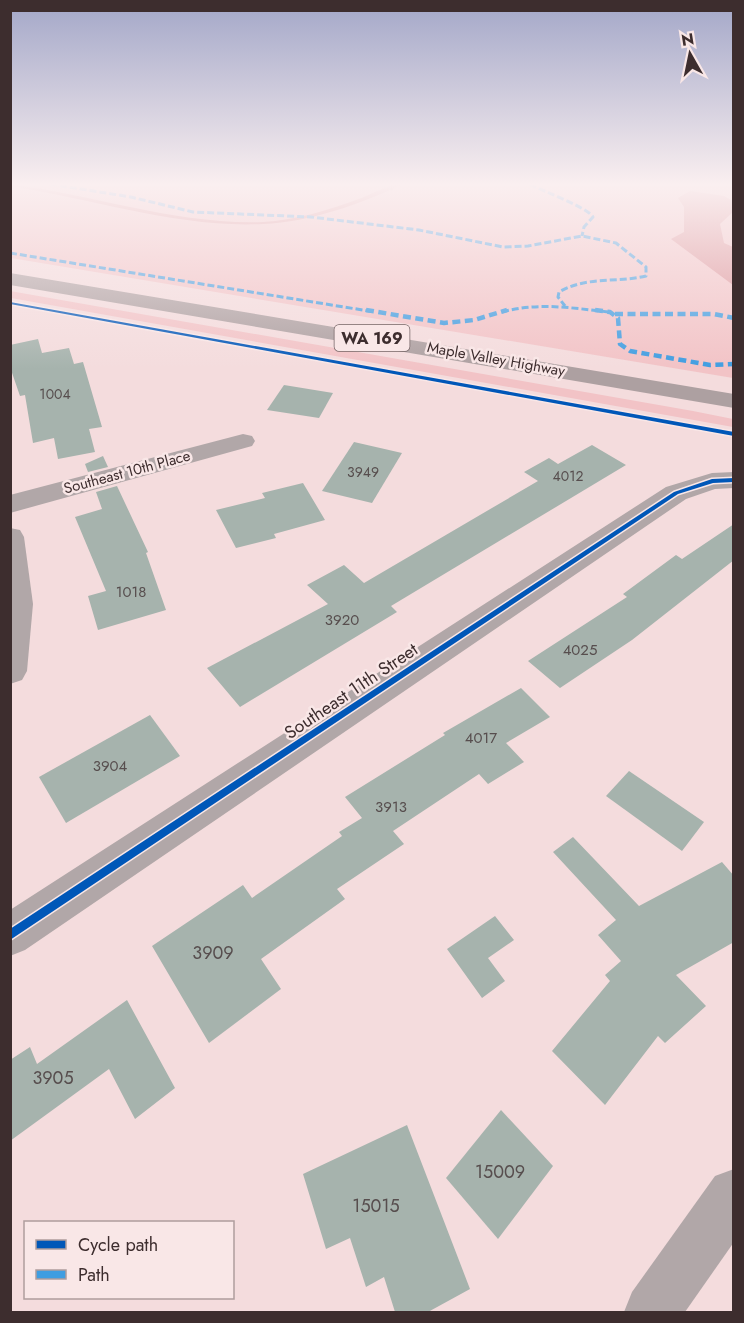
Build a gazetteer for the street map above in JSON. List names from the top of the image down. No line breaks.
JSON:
{"streets":{"main road":["WA 169","Maple Valley Highway"],"street":["Southeast 10th Place","Southeast 11th Street"]},"house_numbers":["1004","3949","4012","1018","3920","4025","4017","3904","3913","3909","3905","15009","15015"],"legend":["Cycle path","Path"],"north":"top"}
